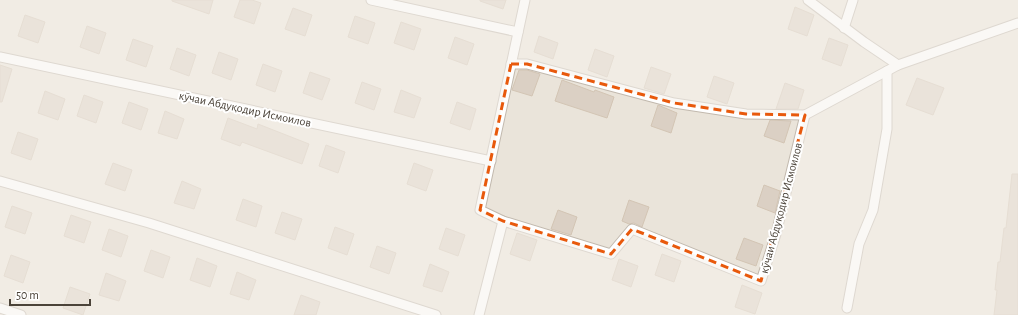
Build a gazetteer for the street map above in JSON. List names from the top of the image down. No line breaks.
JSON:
{"streets":{"street":["кӯчаи Абдуқодир Исмоилов"]},"scale_bar":"50 m"}
